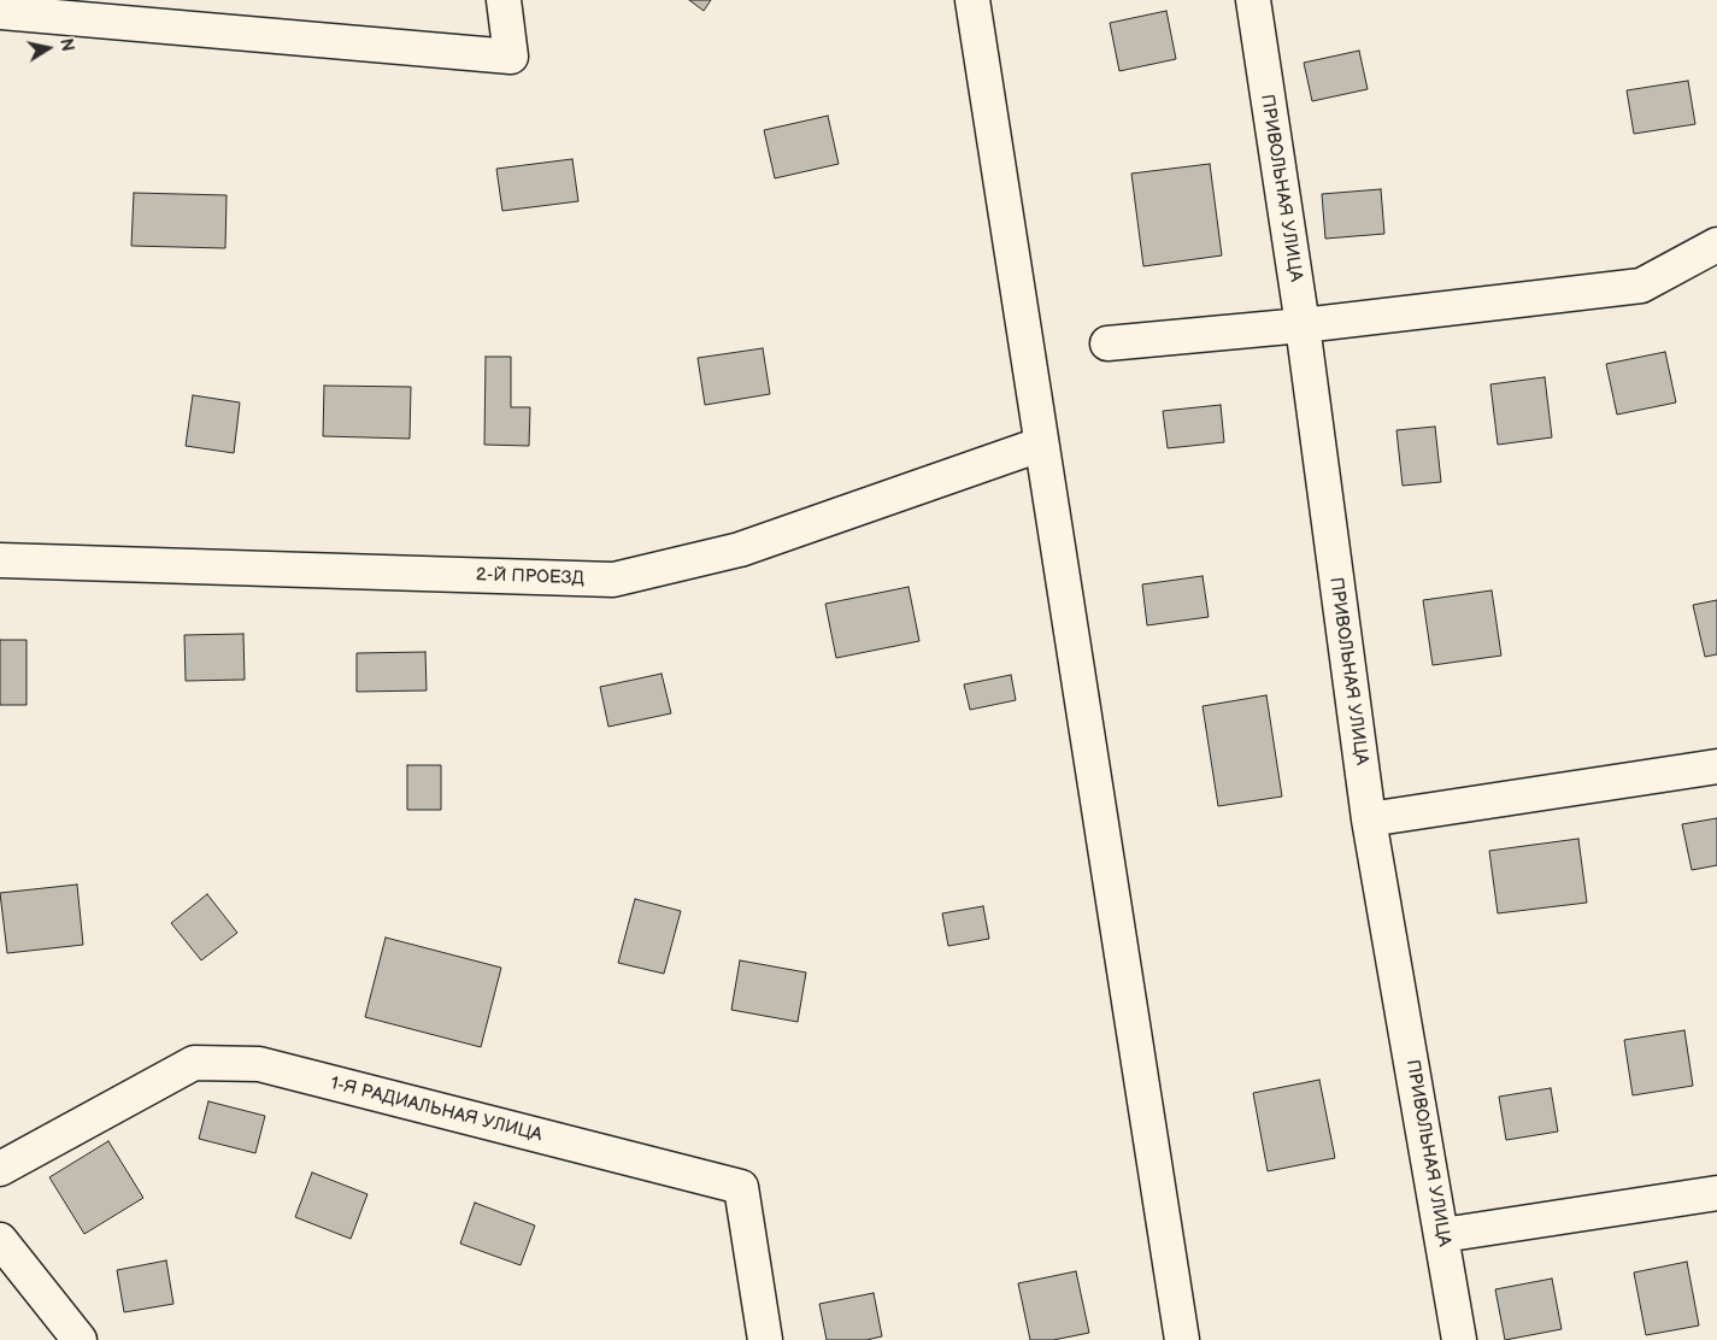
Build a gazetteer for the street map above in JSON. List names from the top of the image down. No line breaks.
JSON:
{"streets":{"street":["ПРИВОЛЬНАЯ УЛИЦА","2-Й ПРОЕЗД","1-Я РАДИАЛЬНАЯ УЛИЦА"]},"north":"right"}
